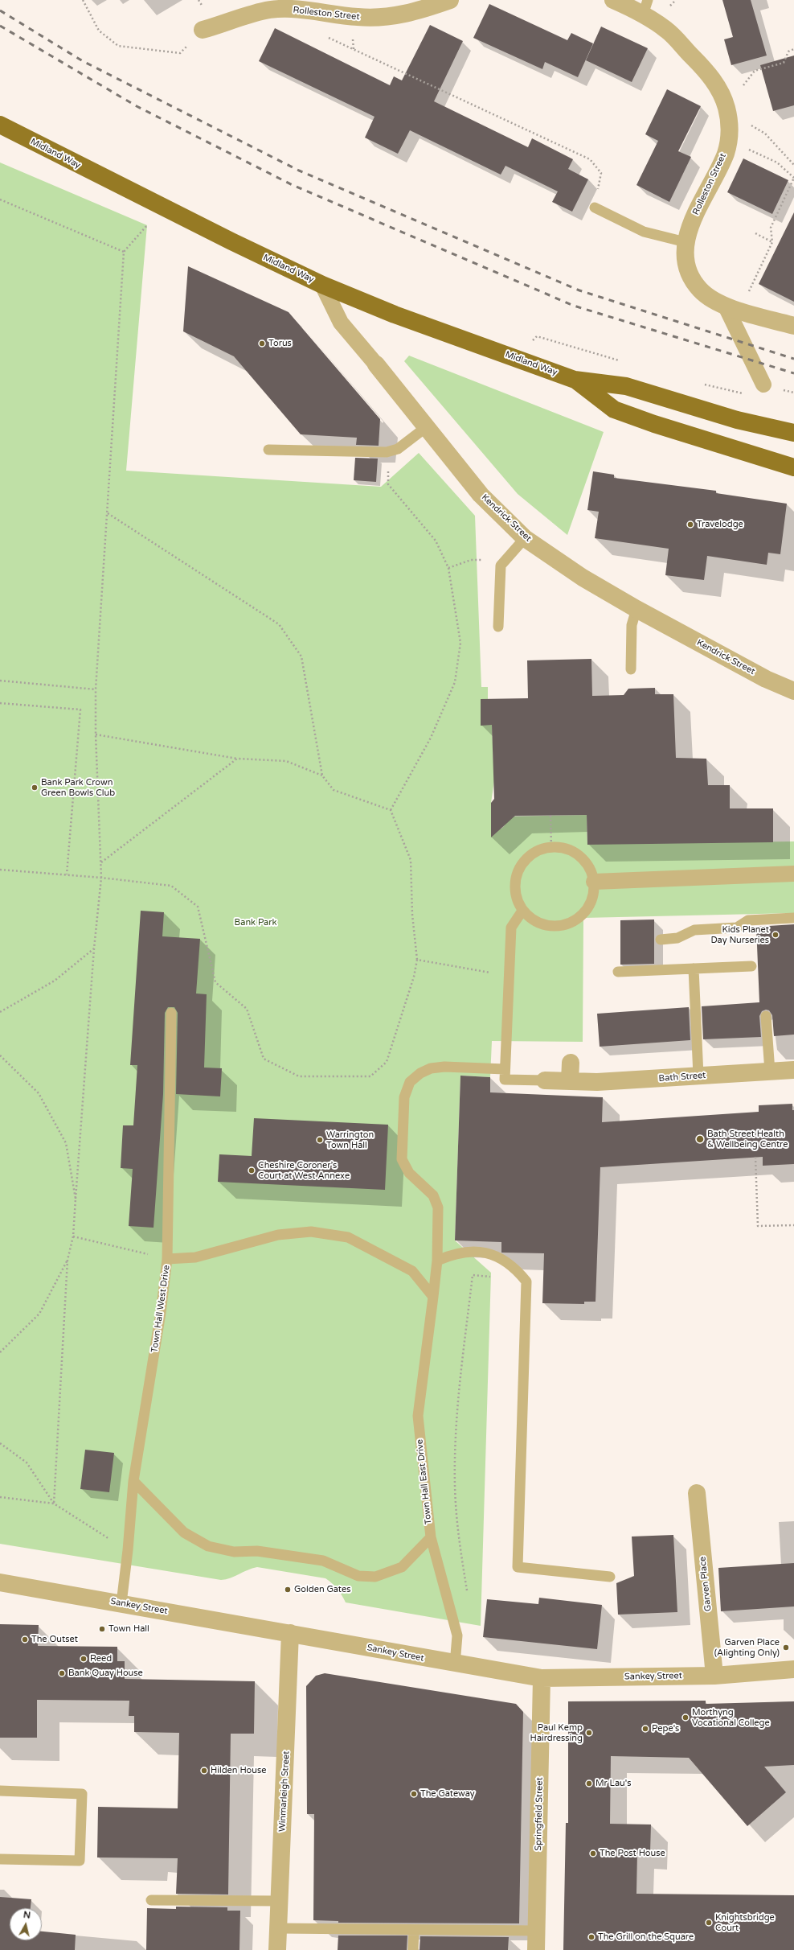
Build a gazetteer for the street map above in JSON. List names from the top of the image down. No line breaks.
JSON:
{"streets":{"highway":["Midland Way"],"street":["Rolleston Street","Kendrick Street","Bath Street","Garven Place","Sankey Street","Winmarleigh Street","Springfield Street"],"lane":["Town Hall West Drive","Town Hall East Drive"]},"crossings":[["Midland Way","Kendrick Street"],["Bath Street","Town Hall East Drive"],["Town Hall West Drive","Sankey Street"],["Town Hall East Drive","Sankey Street"],["Garven Place","Sankey Street"],["Sankey Street","Winmarleigh Street"],["Sankey Street","Springfield Street"]],"parks":["Bank Park"],"places":["Torus","Travelodge","Bank Park Crown Green Bowls Club","Kids Planet Day Nurseries","Bath Street Health & Wellbeing Centre","Warrington Town Hall","Cheshire Coroner’s Court at West Annexe","Golden Gates","Town Hall","The Outset","Garven Place (Alighting Only)","Reed","Bank Quay House","Morthyng Vocational College","Pepe's","Paul Kemp Hairdressing","Hilden House","Mr Lau's","The Gateway","The Post House","Knightsbridge Court","The Grill on the Square"],"north":"top"}
